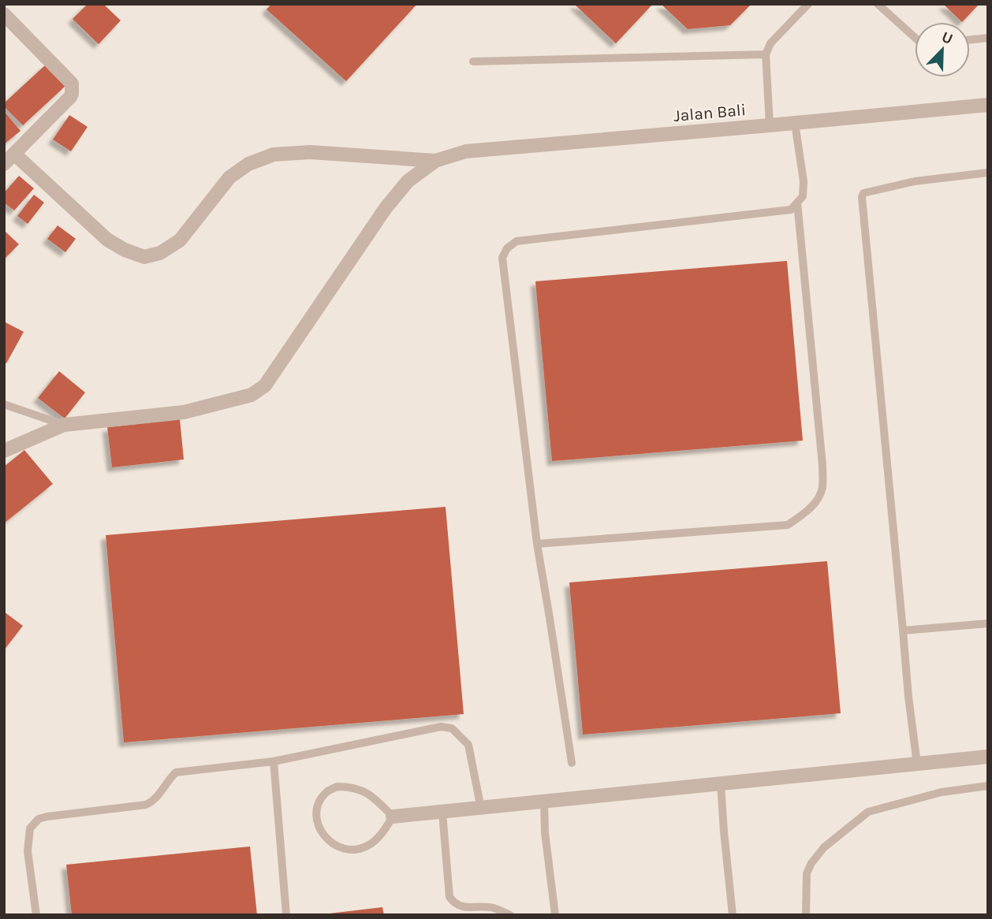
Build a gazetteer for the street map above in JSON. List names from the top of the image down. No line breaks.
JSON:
{"streets":{"street":["Jalan Bali"]},"north":"top right"}
